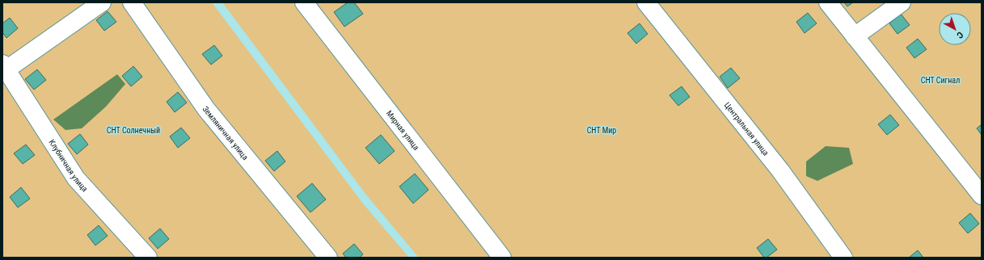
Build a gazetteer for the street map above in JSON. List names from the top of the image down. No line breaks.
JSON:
{"streets":{"street":["Центральная улица","Мирная улица","Земляничная улица","Клубничная улица"]},"parks":["СНТ Сигнал","СНТ Солнечный","СНТ Мир"],"north":"bottom right"}
